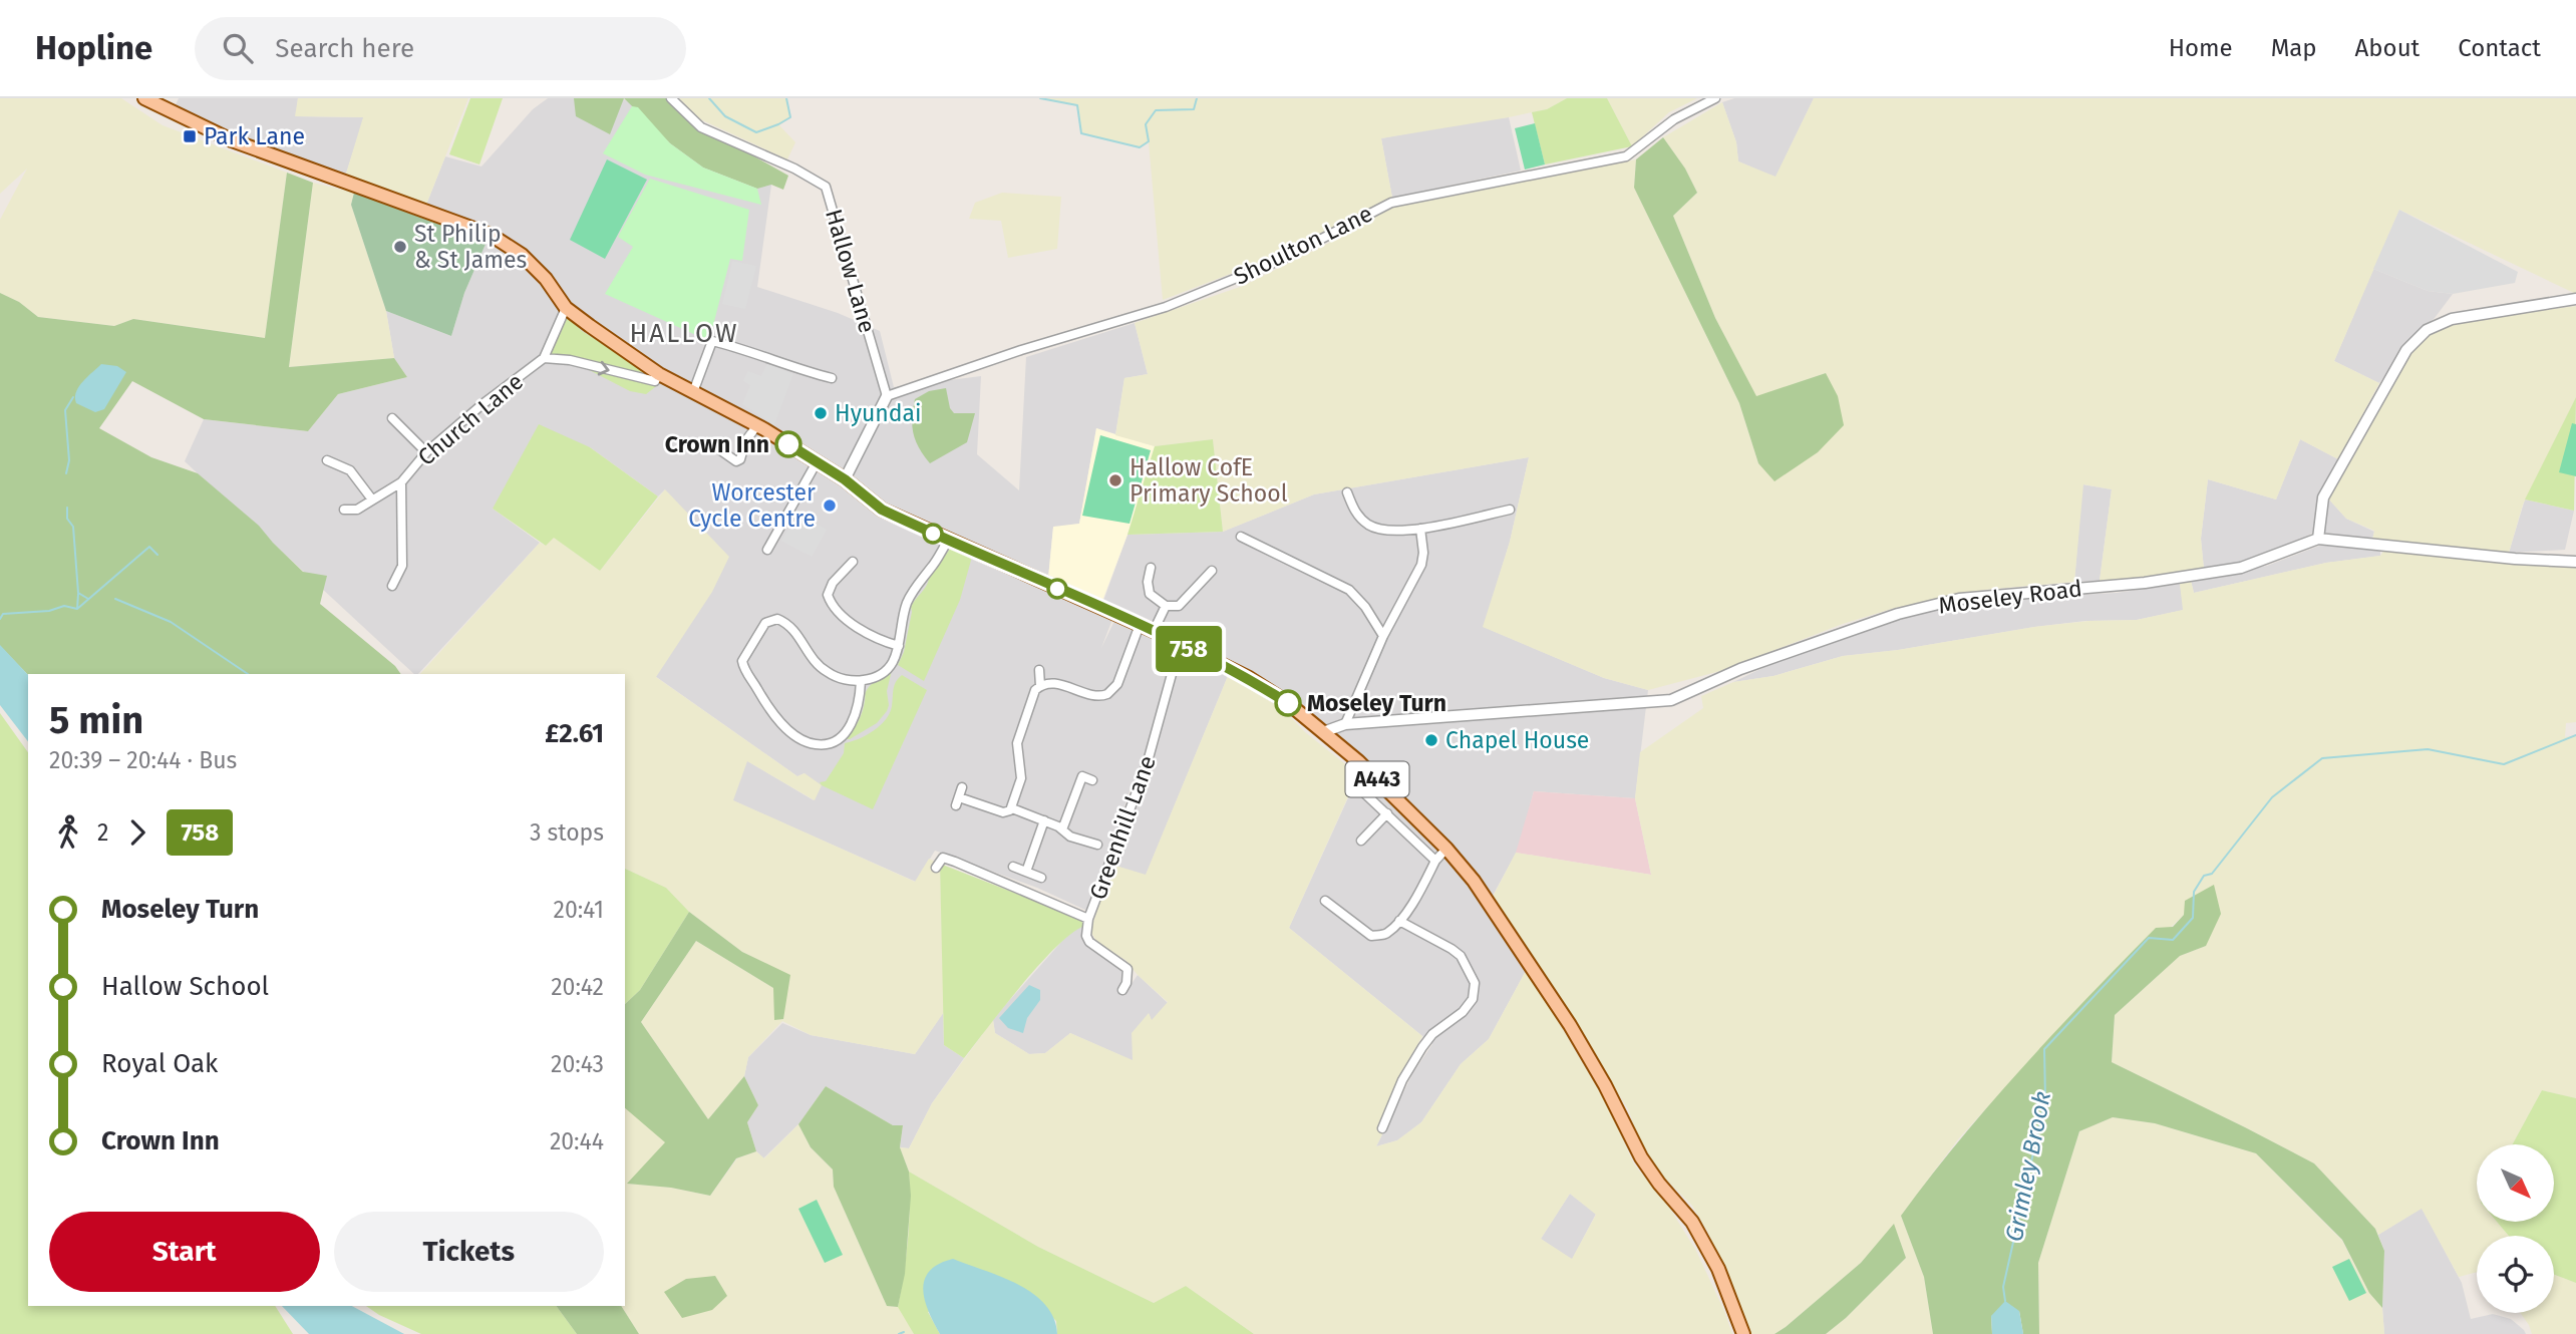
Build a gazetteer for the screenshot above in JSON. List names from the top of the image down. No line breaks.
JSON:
{"streets":{"main road":["A443"],"street":["Shoulton Lane","Hallow Lane","Church Lane","Moseley Road","Greenhill Lane"]},"crossings":[["Shoulton Lane","Hallow Lane"],["Church Lane","A443"],["Moseley Road","A443"],["A443","Greenhill Lane"]],"districts":["HALLOW"],"water":["Grimley Brook"],"places":{"transit":["Park Lane"],"other":["St Philip & St James","Hyundai","Crown Inn","Hallow CofE Primary School","Worcester Cycle Centre","Moseley Turn","Chapel House"]},"lines":["bus line 758"],"north":"bottom right","page":{"header":"Hopline","search":"Search here","nav":["Home","Map","About","Contact"],"on_map":"758","heading":["5 min","20:39 – 20:44 · Bus","£2.61"],"legs":["2","758","3 stops"],"list":[{"name":"Moseley Turn","value":"20:41"},{"name":"Hallow School","value":"20:42"},{"name":"Royal Oak","value":"20:43"},{"name":"Crown Inn","value":"20:44"}],"buttons":["Start","Tickets"]}}
